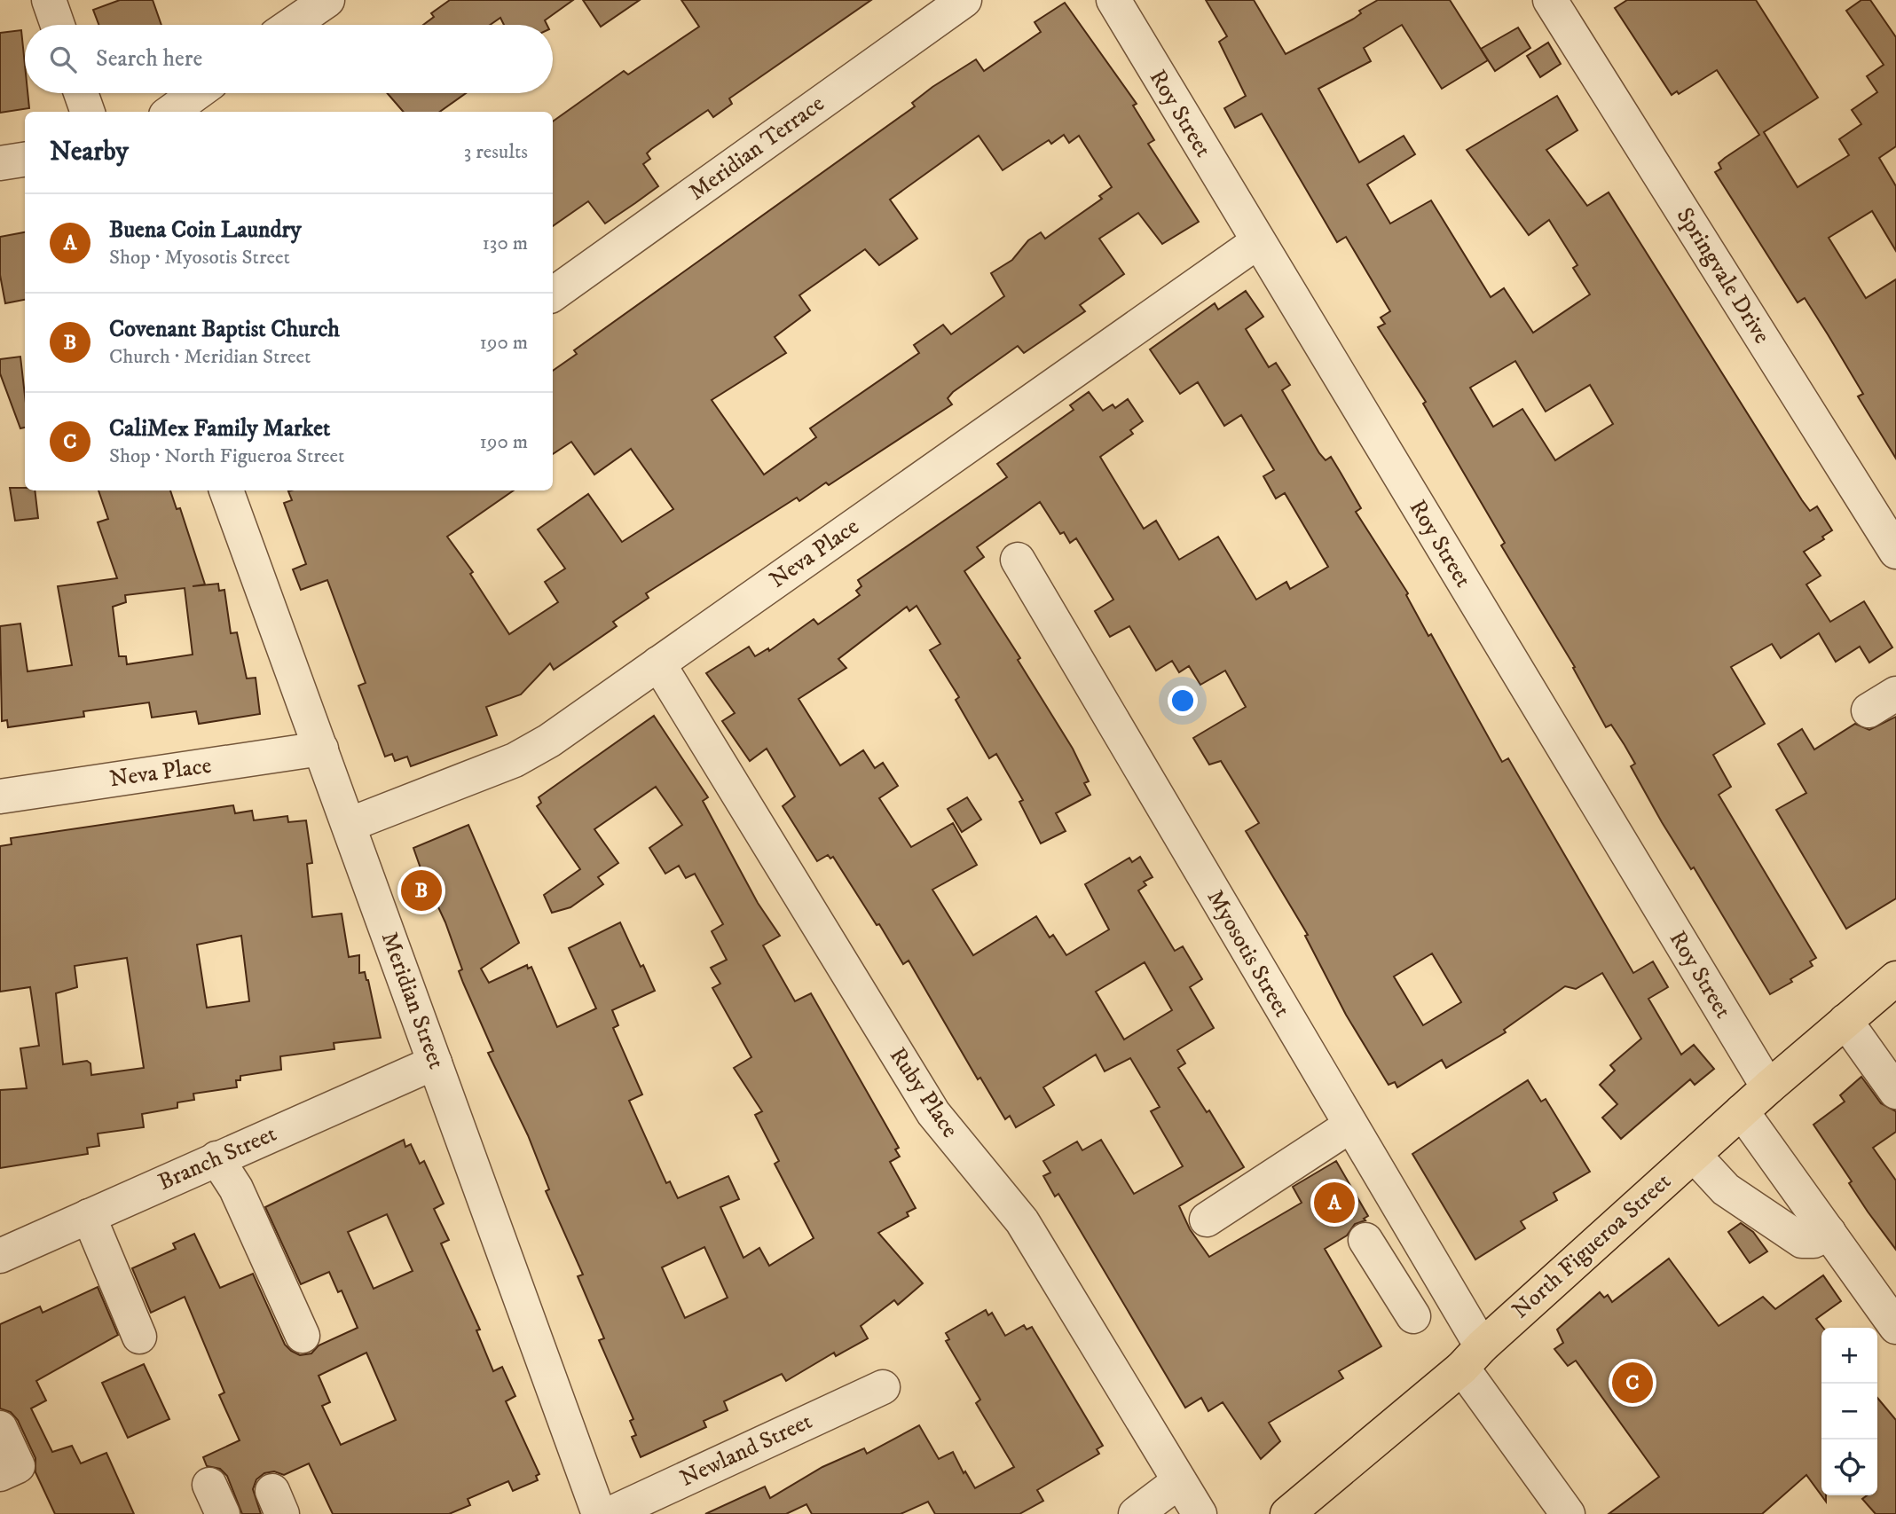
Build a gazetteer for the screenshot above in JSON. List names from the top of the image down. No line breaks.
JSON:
{"streets":{"main road":["North Figueroa Street"],"street":["Roy Street","Meridian Terrace","Springvale Drive","Neva Place","Myosotis Street","Meridian Street","Ruby Place","Branch Street","Newland Street"]},"crossings":[["Roy Street","Neva Place"],["Roy Street","North Figueroa Street"],["Neva Place","Meridian Street"],["Neva Place","Ruby Place"],["Myosotis Street","North Figueroa Street"],["Meridian Street","Branch Street"]],"page":{"search":"Search here","heading":["Nearby","3 results"],"list":[{"mark":"A","name":"Buena Coin Laundry","note":"Shop · Myosotis Street","value":"130 m"},{"mark":"B","name":"Covenant Baptist Church","note":"Church · Meridian Street","value":"190 m"},{"mark":"C","name":"CaliMex Family Market","note":"Shop · North Figueroa Street","value":"190 m"}],"pins":["B","A","C"],"map_buttons":["+","−"]}}
